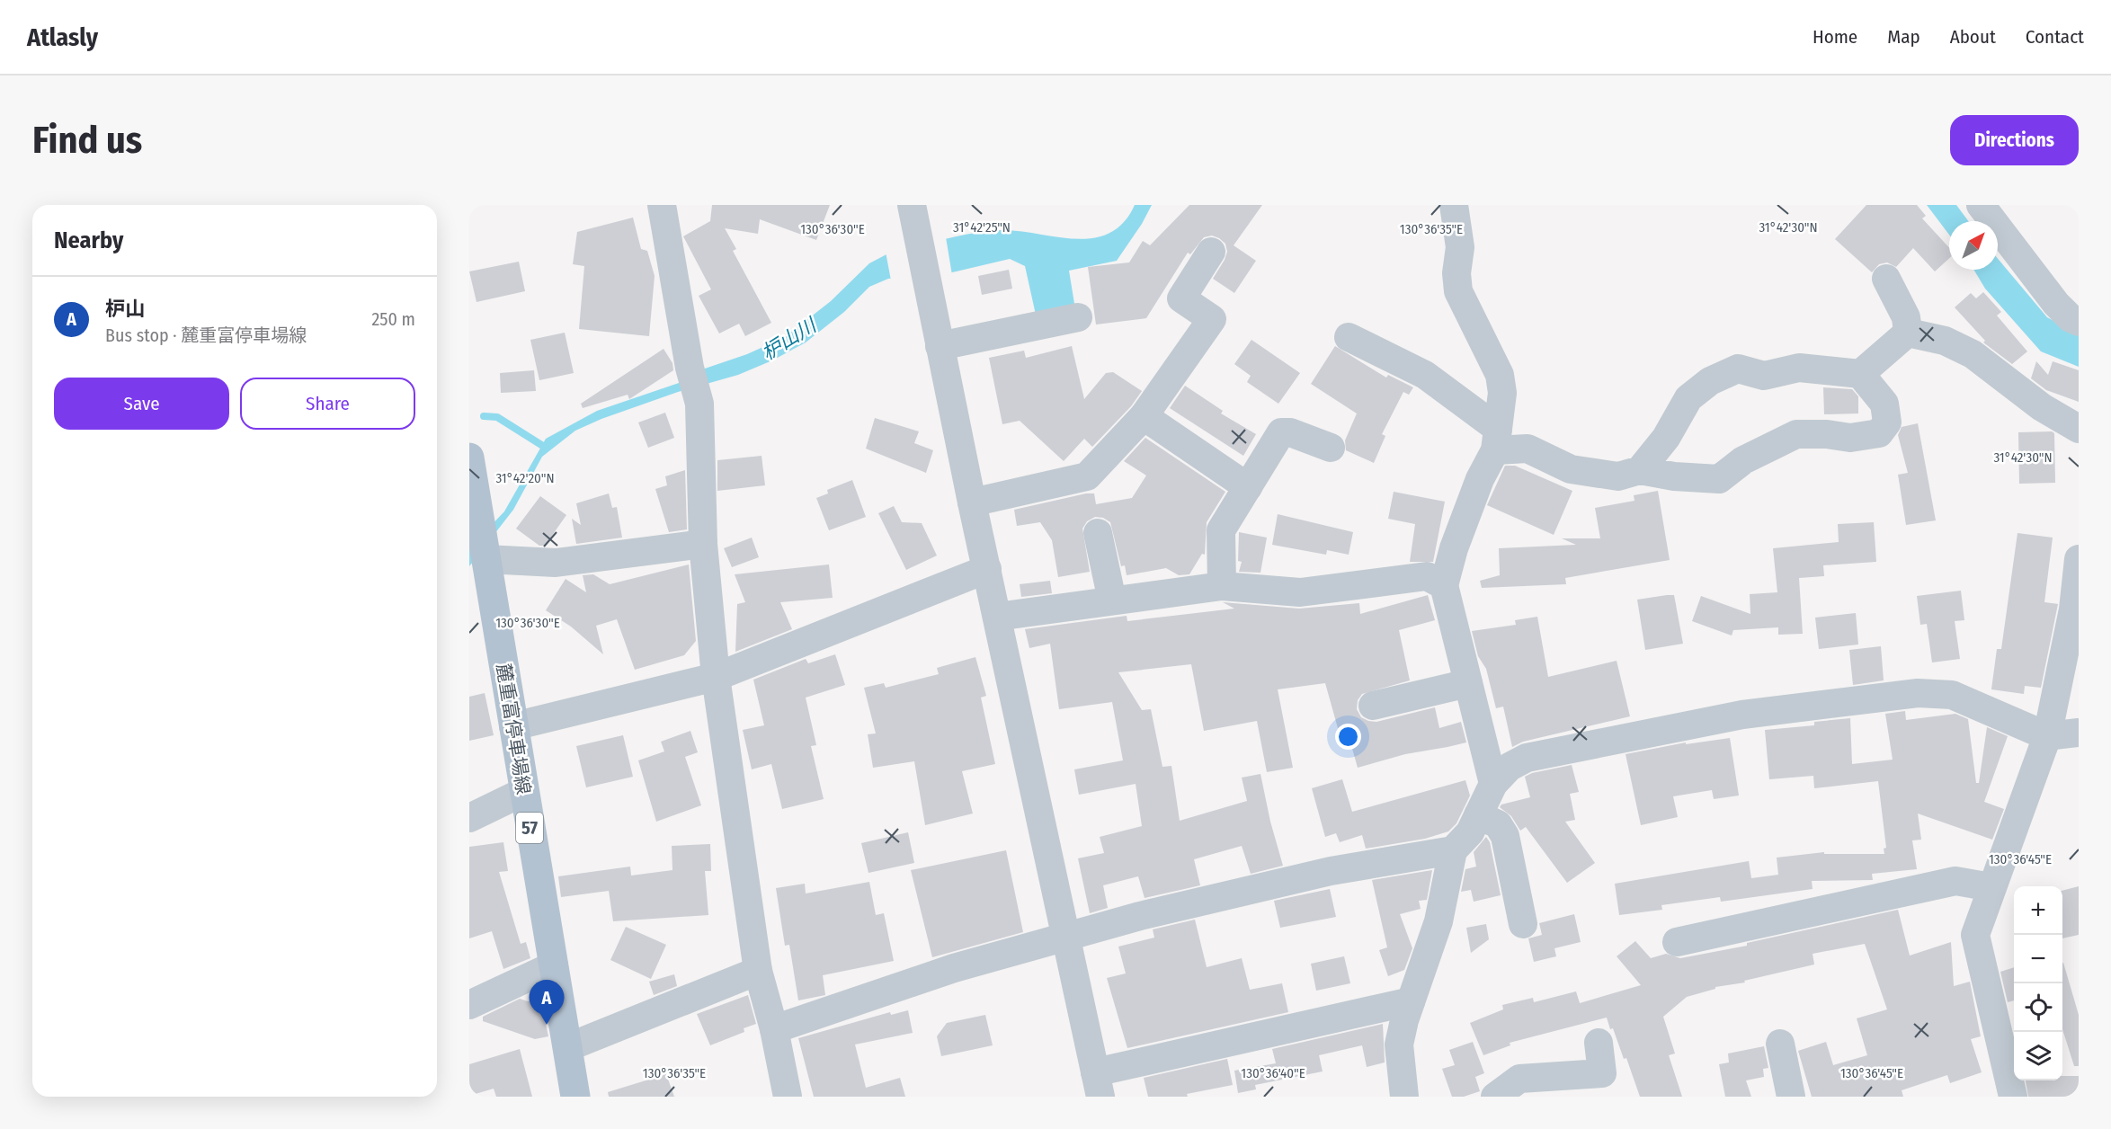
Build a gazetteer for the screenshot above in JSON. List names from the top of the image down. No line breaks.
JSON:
{"streets":{"main road":["麓重富停車場線","57"]},"water":["枦山川"],"north":"top right","page":{"header":"Atlasly","nav":["Home","Map","About","Contact"],"buttons":["Directions",["Save","Share"]],"title":"Find us","heading":"Nearby","list":[{"mark":"A","name":"枦山","note":"Bus stop · 麓重富停車場線","value":"250 m"}],"map_buttons":["+","−"],"pins":"A"},"coordinates":["31°42'25\"N","31°42'30\"N","130°36'30\"E","130°36'35\"E","31°42'20\"N","130°36'45\"E","130°36'40\"E"]}
